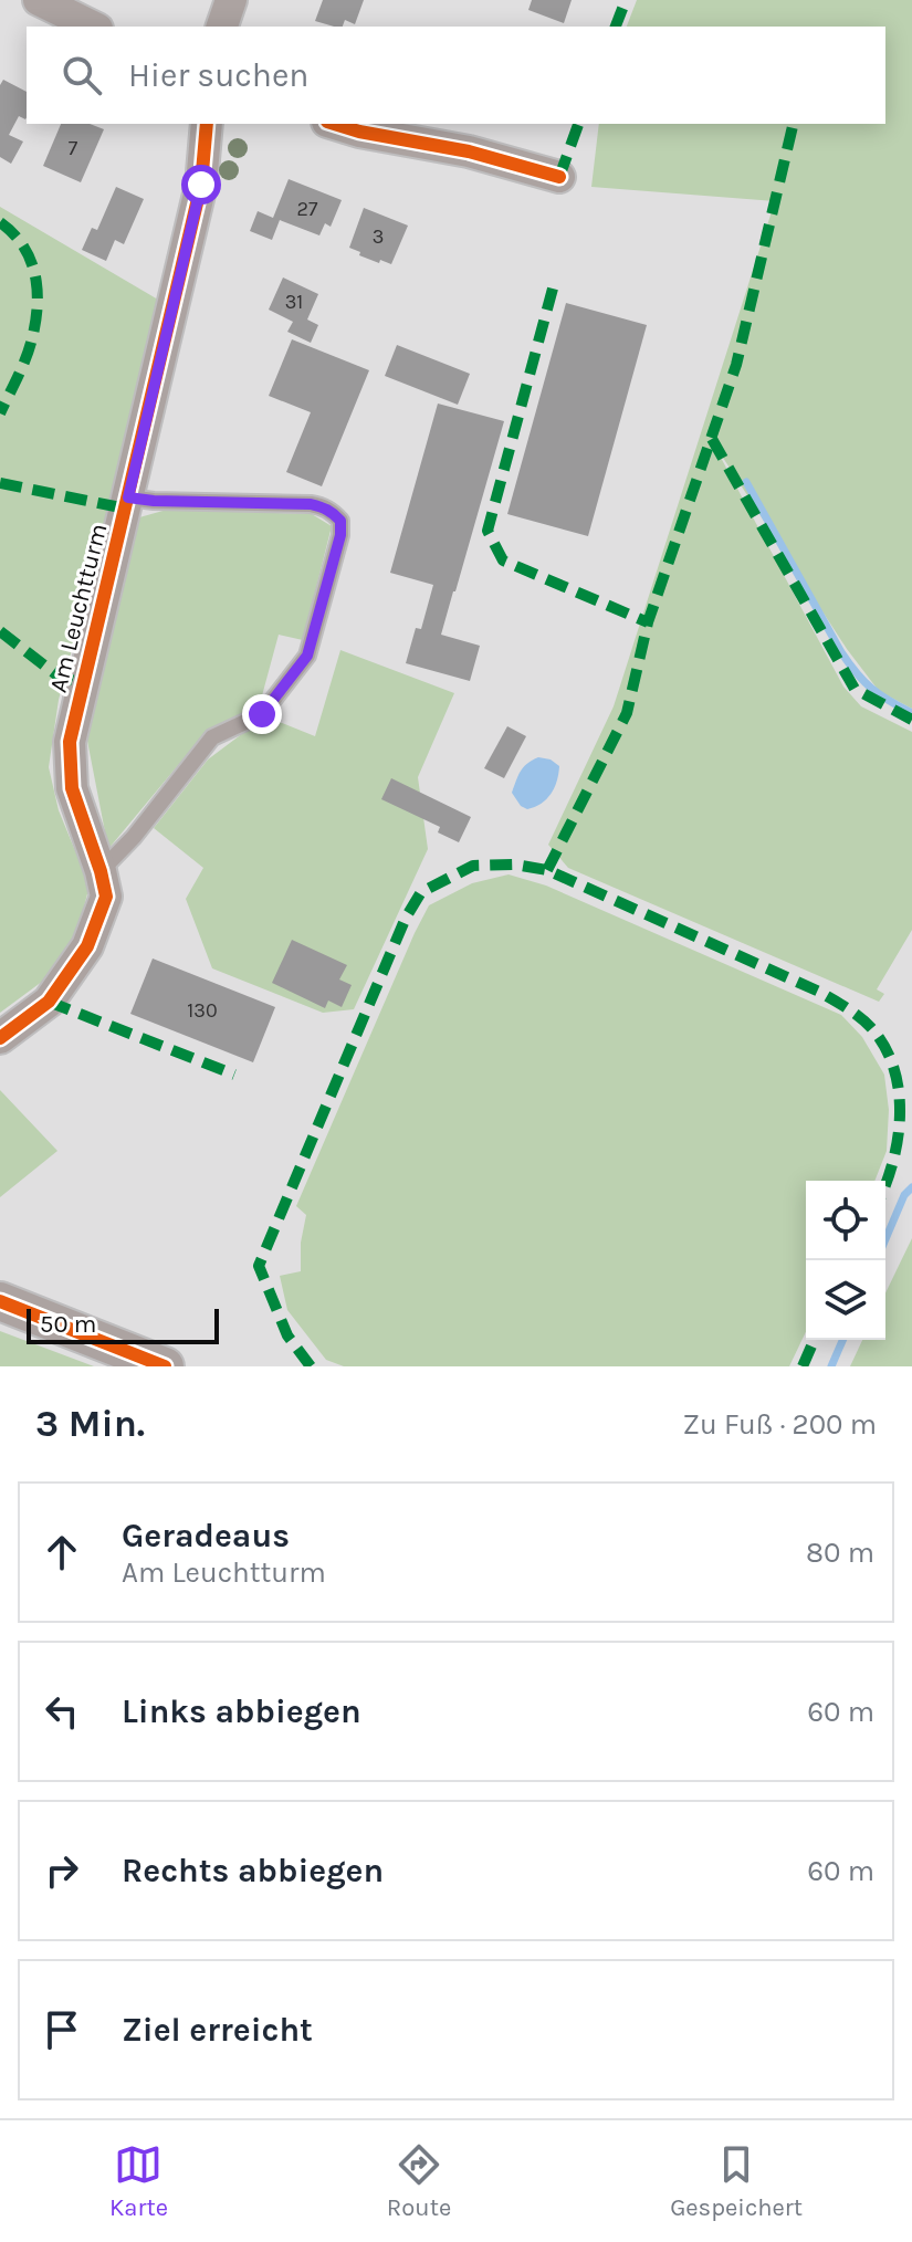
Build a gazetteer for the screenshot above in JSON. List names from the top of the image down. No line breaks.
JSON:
{"streets":{"street":["Am Leuchtturm"]},"house_numbers":["7","27","3","31","130"],"scale_bar":"50 m","page":{"search":"Hier suchen","scale":"50 m","heading":["3 Min.","Zu Fuß · 200 m"],"list":[["Geradeaus","Am Leuchtturm","80 m"],["Links abbiegen","60 m"],["Rechts abbiegen","60 m"],"Ziel erreicht"],"nav":["Karte","Route","Gespeichert"]}}
